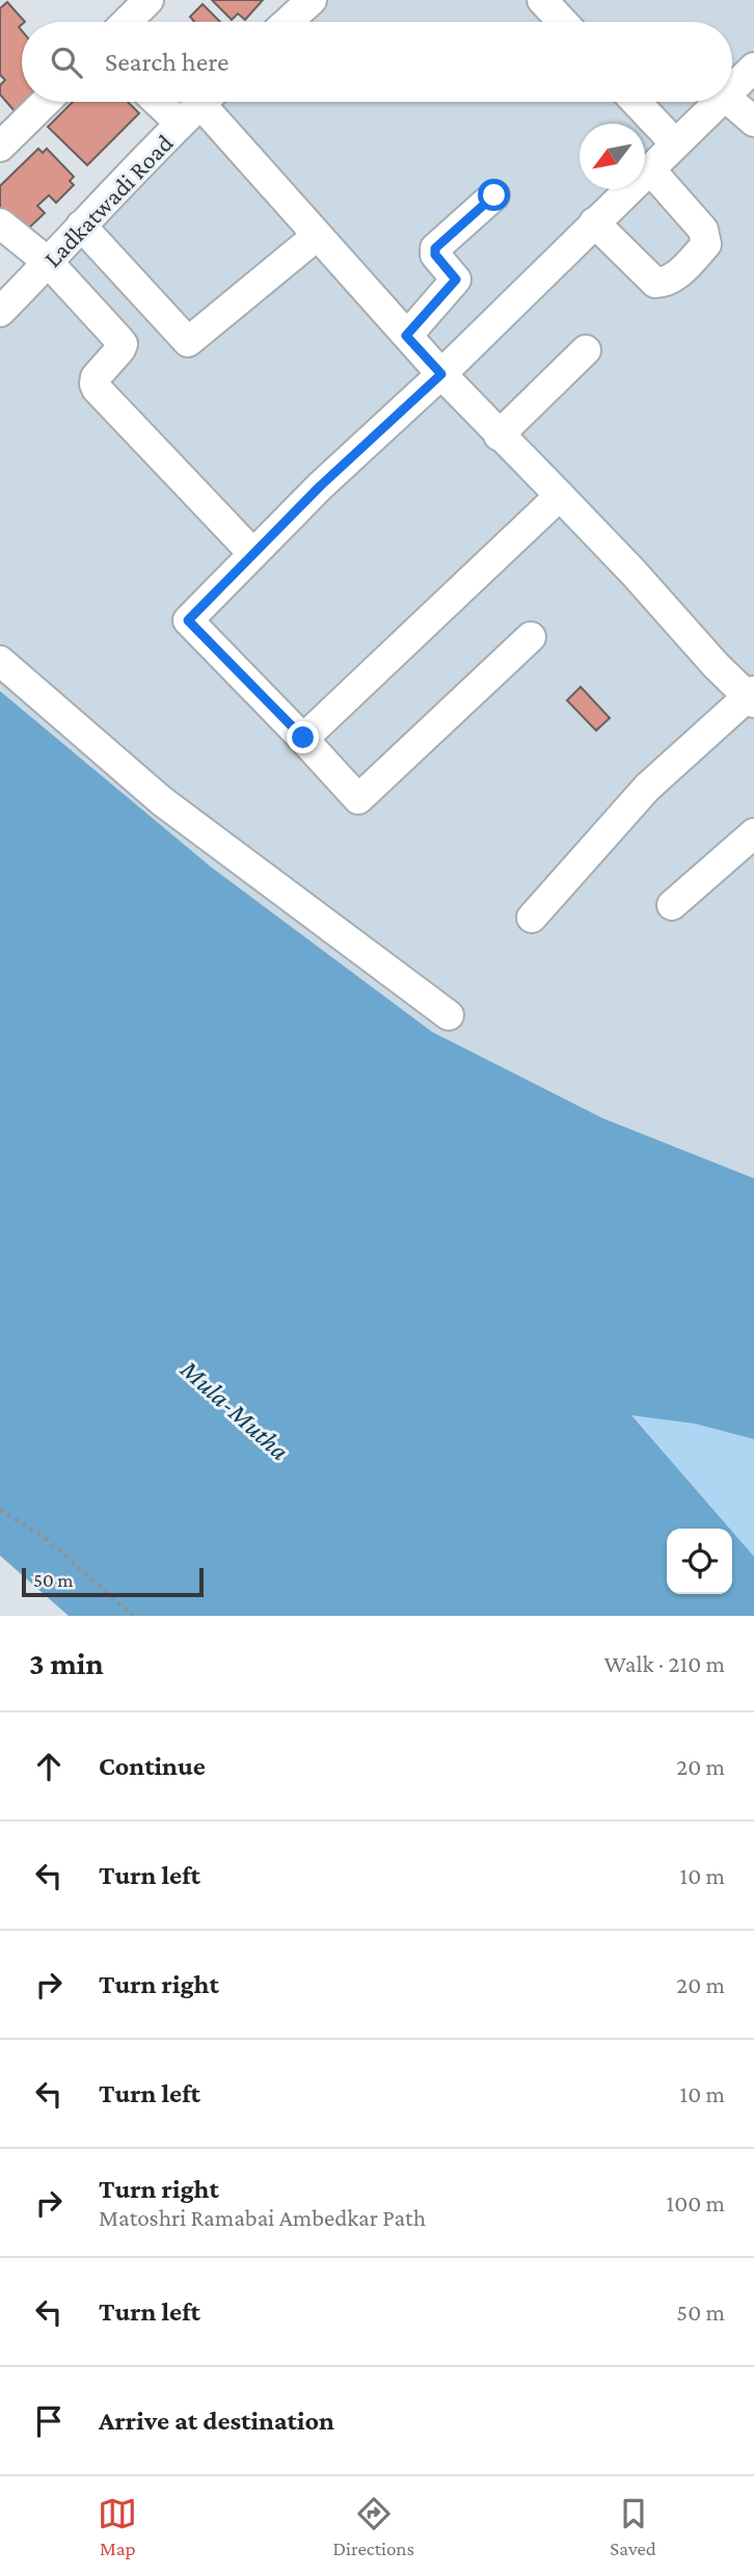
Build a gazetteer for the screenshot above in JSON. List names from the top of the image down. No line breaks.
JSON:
{"streets":{"street":["Ladkatwadi Road"]},"water":["Mula-Mutha"],"scale_bar":"50 m","north":"bottom left","page":{"search":"Search here","scale":"50 m","heading":["3 min","Walk · 210 m"],"list":[["Continue","20 m"],["Turn left","10 m"],["Turn right","20 m"],["Turn left","10 m"],["Turn right","Matoshri Ramabai Ambedkar Path","100 m"],["Turn left","50 m"],"Arrive at destination"],"nav":["Map","Directions","Saved"]}}
